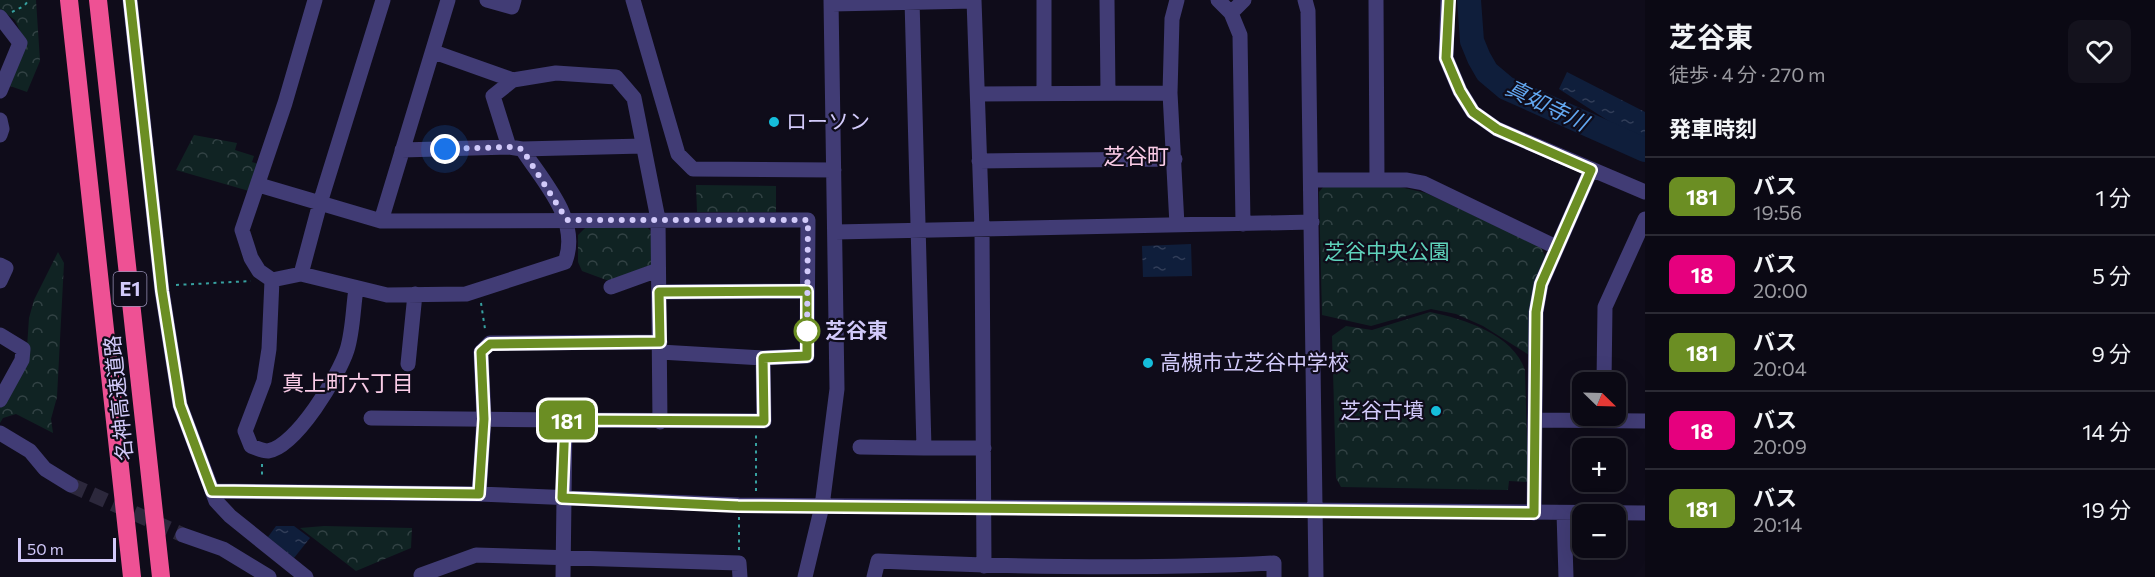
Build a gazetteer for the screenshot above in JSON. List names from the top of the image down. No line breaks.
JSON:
{"streets":{"highway":["E1","名神高速道路"]},"districts":["芝谷町","真上町六丁目"],"water":["真如寺川"],"parks":["芝谷中央公園"],"places":["ローソン","芝谷東","高槻市立芝谷中学校","芝谷古墳"],"lines":["bus line 181"],"scale_bar":"50 m","north":"bottom right","page":{"on_map":"181","heading":[["芝谷東","徒歩 · 4 分 · 270 m"],"発車時刻"],"list":[{"mark":"181","name":"バス","note":"19:56","value":"1 分"},{"mark":"18","name":"バス","note":"20:00","value":"5 分"},{"mark":"181","name":"バス","note":"20:04","value":"9 分"},{"mark":"18","name":"バス","note":"20:09","value":"14 分"},{"mark":"181","name":"バス","note":"20:14","value":"19 分"}],"map_buttons":["+","−"],"scale":"50 m"}}
